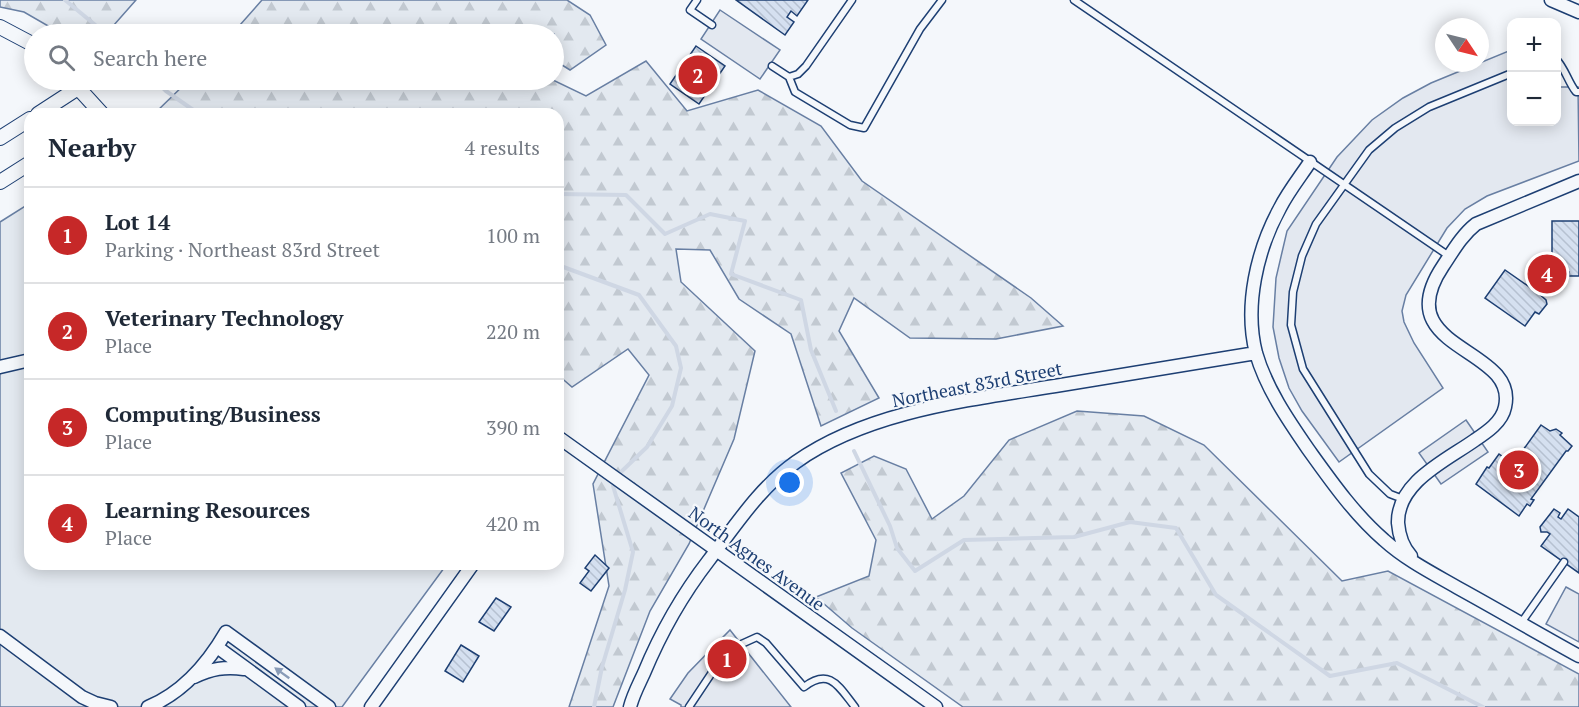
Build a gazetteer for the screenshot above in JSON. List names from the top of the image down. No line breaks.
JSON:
{"streets":{"street":["Northeast 83rd Street","North Agnes Avenue"]},"crossings":[["Northeast 83rd Street","North Agnes Avenue"]],"north":"bottom right","page":{"map_buttons":["+","−"],"search":"Search here","pins":["2","4","3","1"],"heading":["Nearby","4 results"],"list":[{"mark":"1","name":"Lot 14","note":"Parking · Northeast 83rd Street","value":"100 m"},{"mark":"2","name":"Veterinary Technology","note":"Place","value":"220 m"},{"mark":"3","name":"Computing/Business","note":"Place","value":"390 m"},{"mark":"4","name":"Learning Resources","note":"Place","value":"420 m"}]}}
